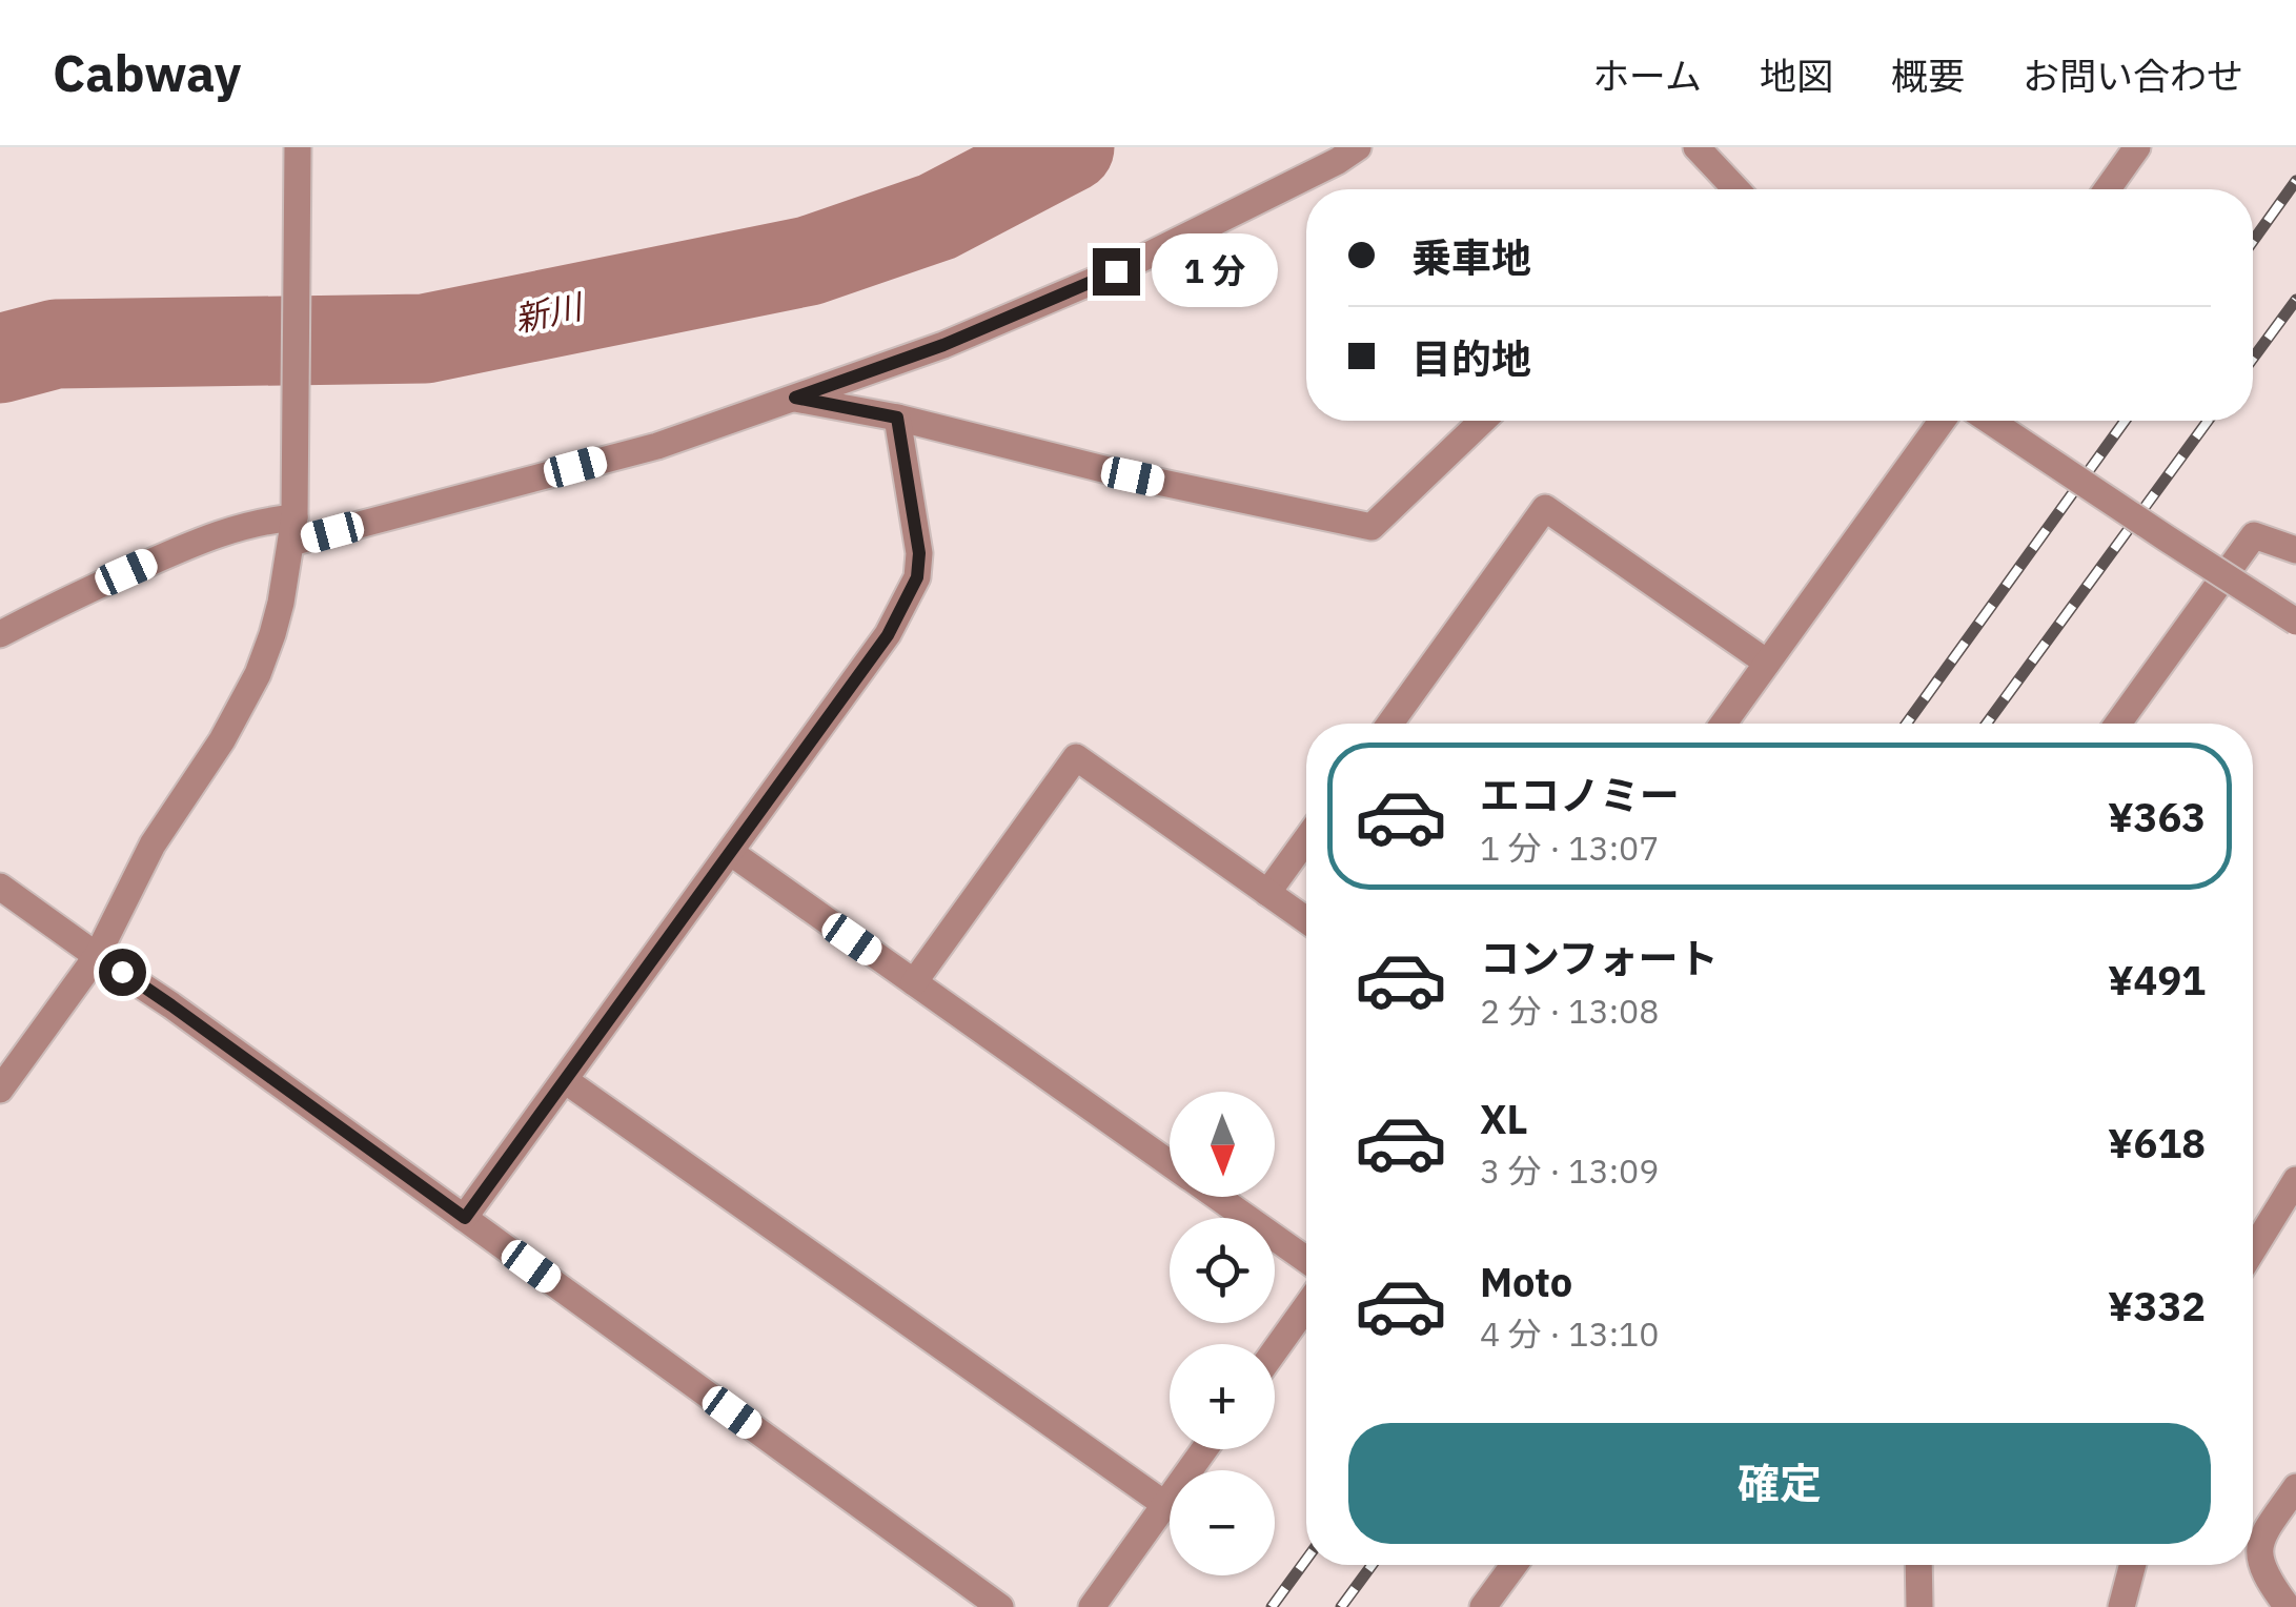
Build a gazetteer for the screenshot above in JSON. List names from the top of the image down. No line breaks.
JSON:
{"water":["新川"],"north":"bottom","page":{"header":"Cabway","nav":["ホーム","地図","概要","お問い合わせ"],"banner":["乗車地","目的地"],"bubble":"1 分","list":[{"name":"エコノミー","note":"1 分 · 13:07","value":"¥363"},{"name":"コンフォート","note":"2 分 · 13:08","value":"¥491"},{"name":"XL","note":"3 分 · 13:09","value":"¥618"},{"name":"Moto","note":"4 分 · 13:10","value":"¥332"}],"map_buttons":["+","−"],"buttons":"確定"}}
